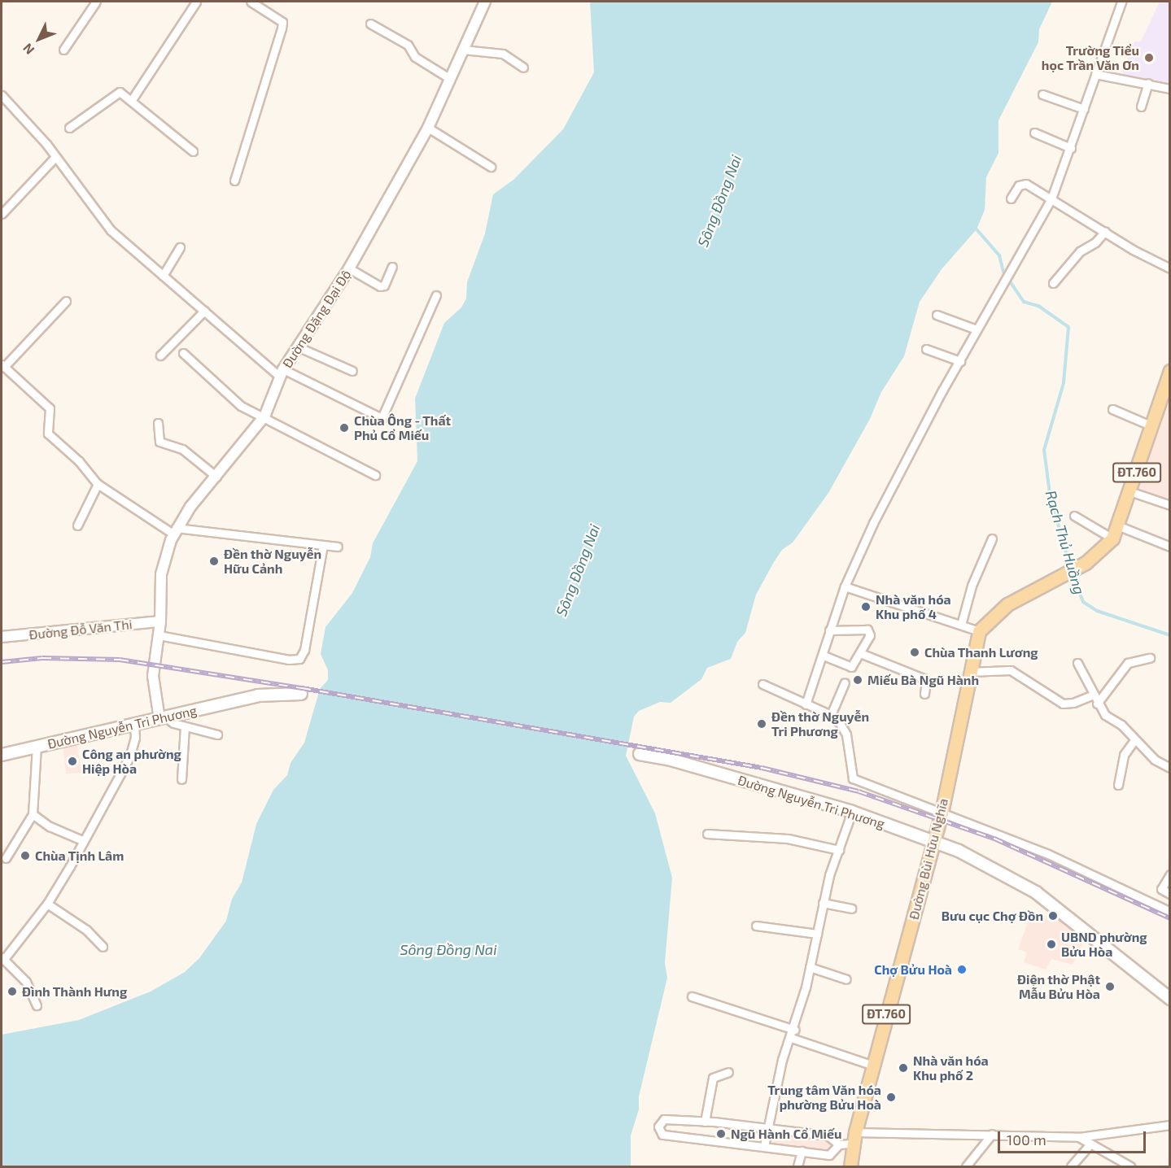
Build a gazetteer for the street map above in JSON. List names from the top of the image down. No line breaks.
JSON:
{"streets":{"main road":["ĐT.760","Đường Nguyễn Tri Phương","Đường Bùi Hữu Nghĩa"],"street":["Đường Đặng Đại Độ","Đường Đỗ Văn Thi"]},"crossings":[["Đường Đặng Đại Độ","Đường Đỗ Văn Thi"],["Đường Đặng Đại Độ","Đường Nguyễn Tri Phương"],["ĐT.760","Đường Bùi Hữu Nghĩa"],["Đường Nguyễn Tri Phương","Đường Bùi Hữu Nghĩa"]],"water":["Sông Đồng Nai","Rạch Thủ Huồng"],"places":["Trường Tiểu học Trần Văn Ơn","Chùa Ông - Thất Phủ Cổ Miếu","Đền thờ Nguyễn Hữu Cảnh","Nhà văn hóa Khu phố 4","Chùa Thanh Lương","Miếu Bà Ngũ Hành","Đền thờ Nguyễn Tri Phương","Công an phường Hiệp Hòa","Chùa Tịnh Lâm","Bưu cục Chợ Đồn","UBND phường Bửu Hòa","Chợ Bửu Hoà","Điện thờ Phật Mẫu Bửu Hòa","Đình Thành Hưng","Nhà văn hóa Khu phố 2","Trung tâm Văn hóa phường Bửu Hoà","Ngũ Hành Cổ Miếu"],"scale_bar":"100 m","north":"bottom left"}
